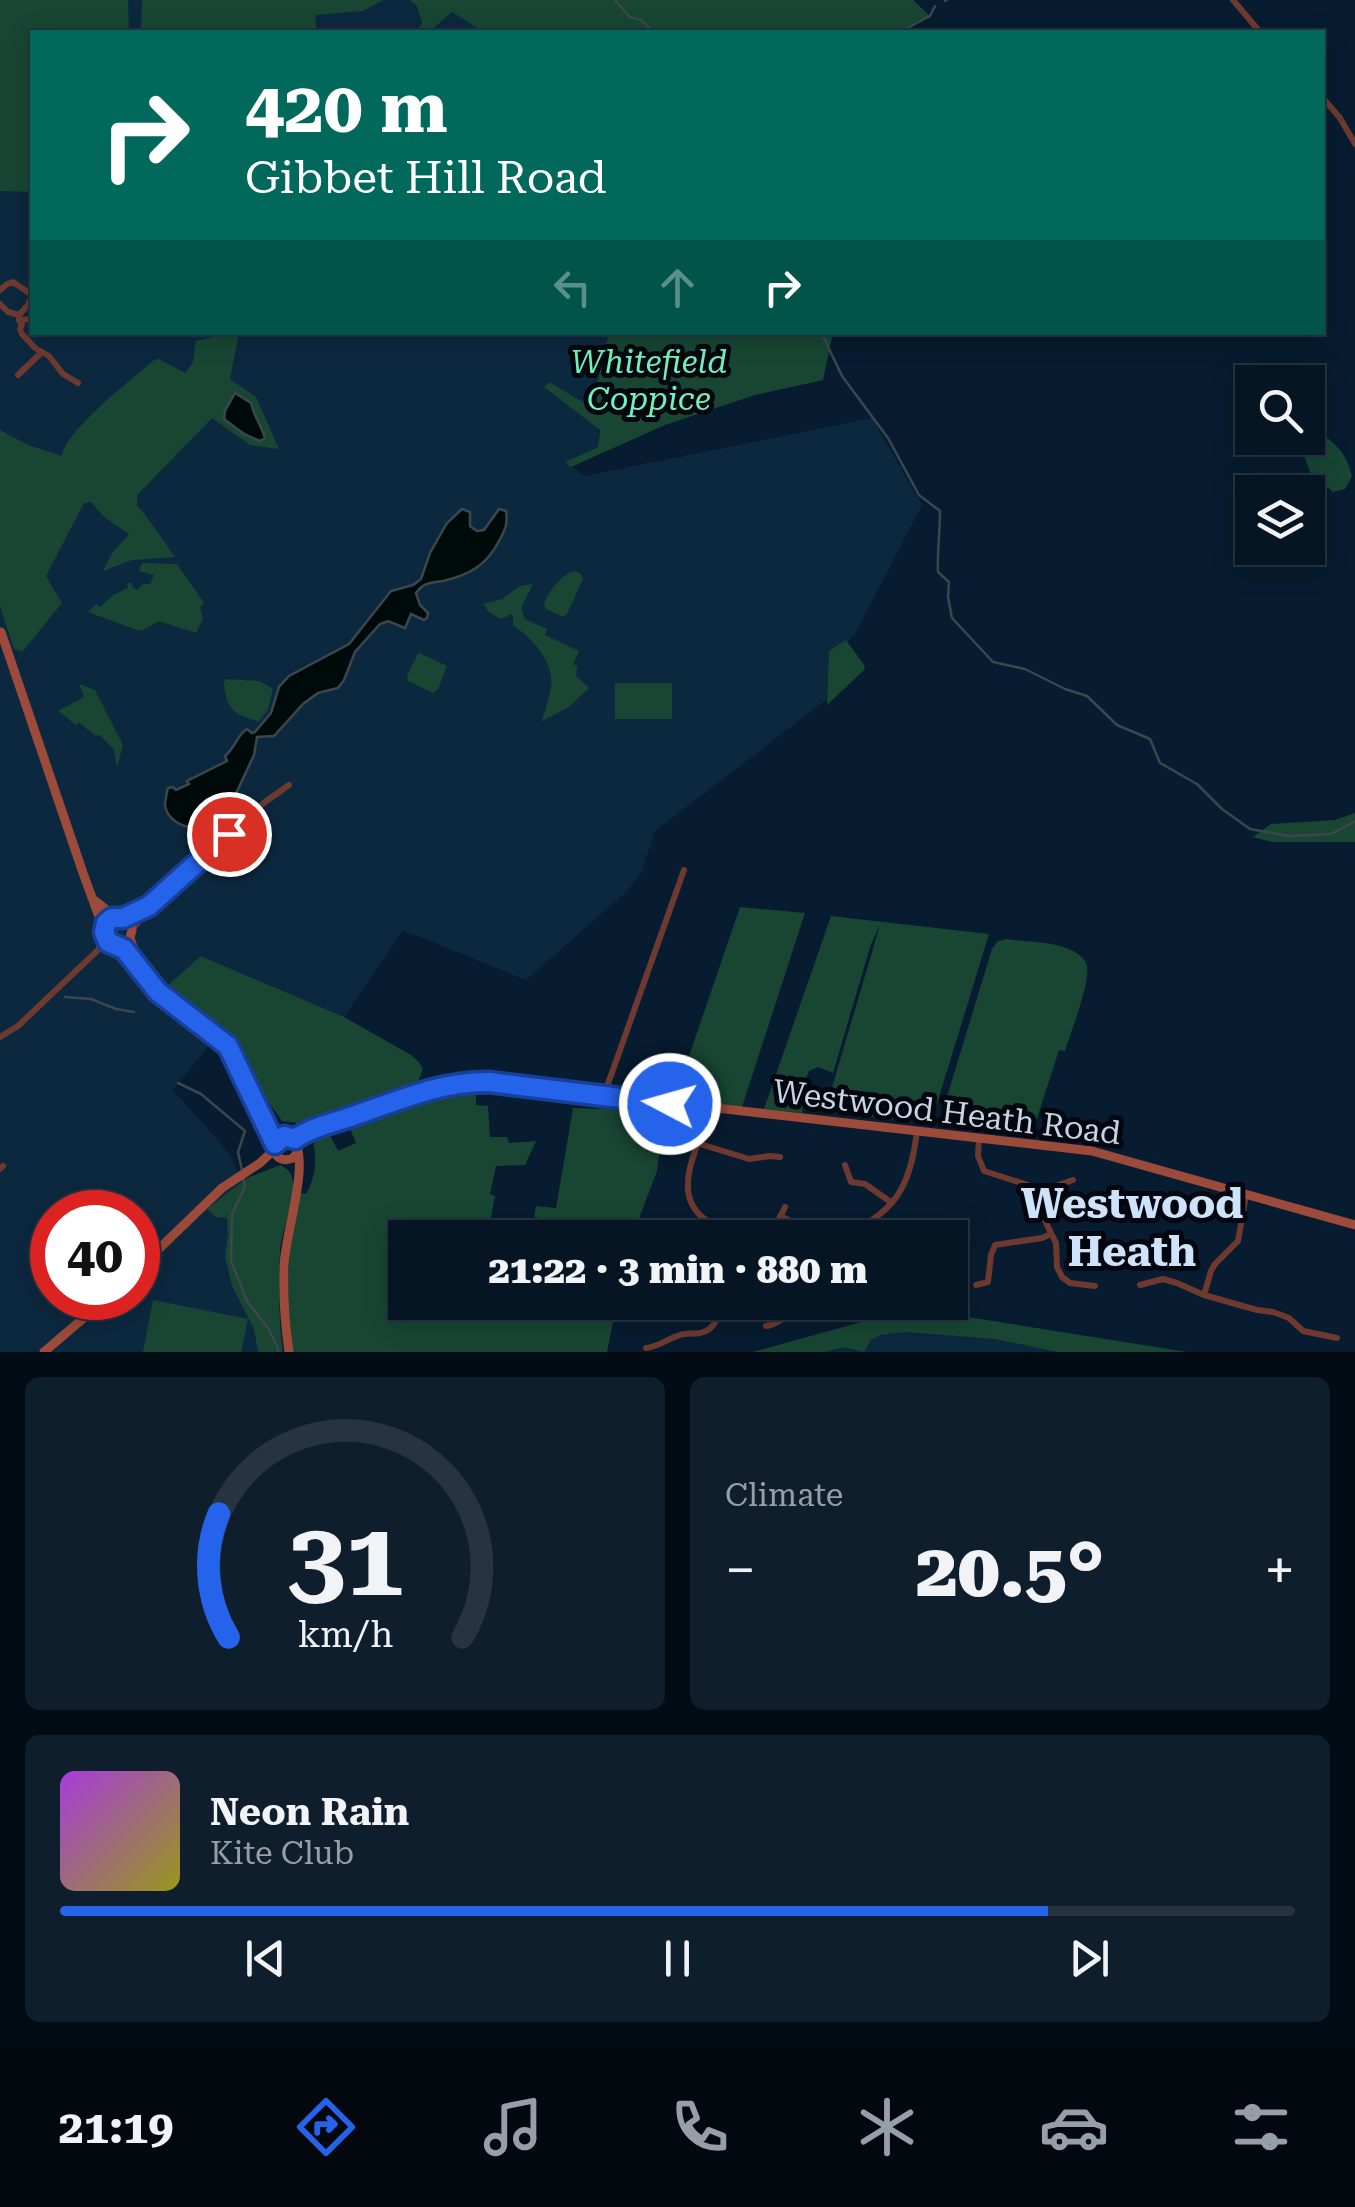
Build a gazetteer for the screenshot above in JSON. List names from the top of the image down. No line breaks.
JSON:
{"streets":{"street":["Westwood Heath Road"]},"districts":["Westwood Heath"],"parks":["Whitefield Coppice"],"page":{"turn":["420 m","Gibbet Hill Road"],"limit":"40","trip":"21:22 · 3 min · 880 m","tile":"Climate","heat":["−","20.5°","+"],"song":["Neon Rain","Kite Club"],"tabs":"21:19","gauge":["31","km/h"]}}
